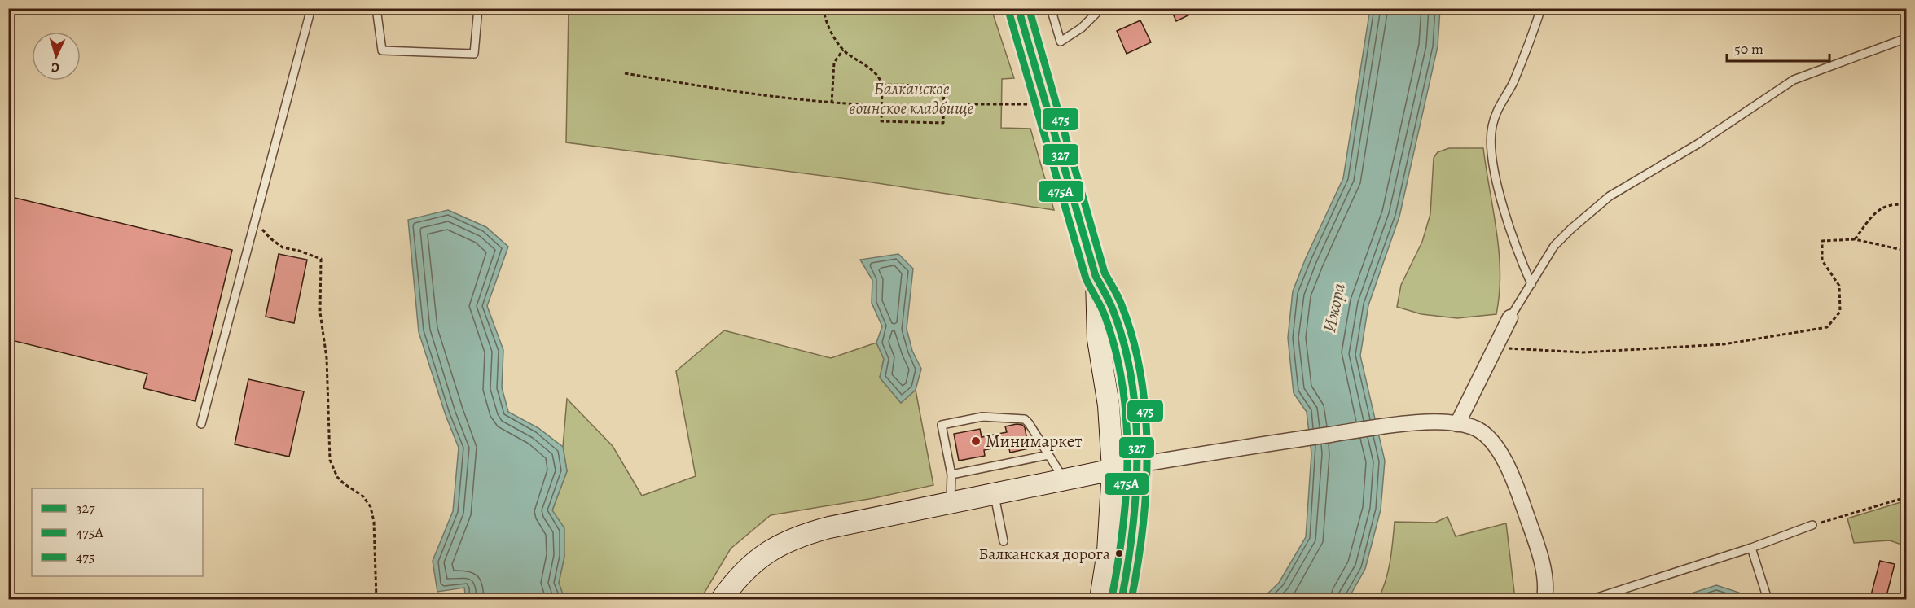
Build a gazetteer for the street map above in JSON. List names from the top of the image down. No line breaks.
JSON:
{"water":["Ижора"],"parks":["Балканское воинское кладбище"],"places":["Минимаркет","Балканская дорога"],"lines":["transit line 327","transit line 475","transit line 475А"],"legend":["327","475А","475"],"scale_bar":"50 m","north":"bottom"}
